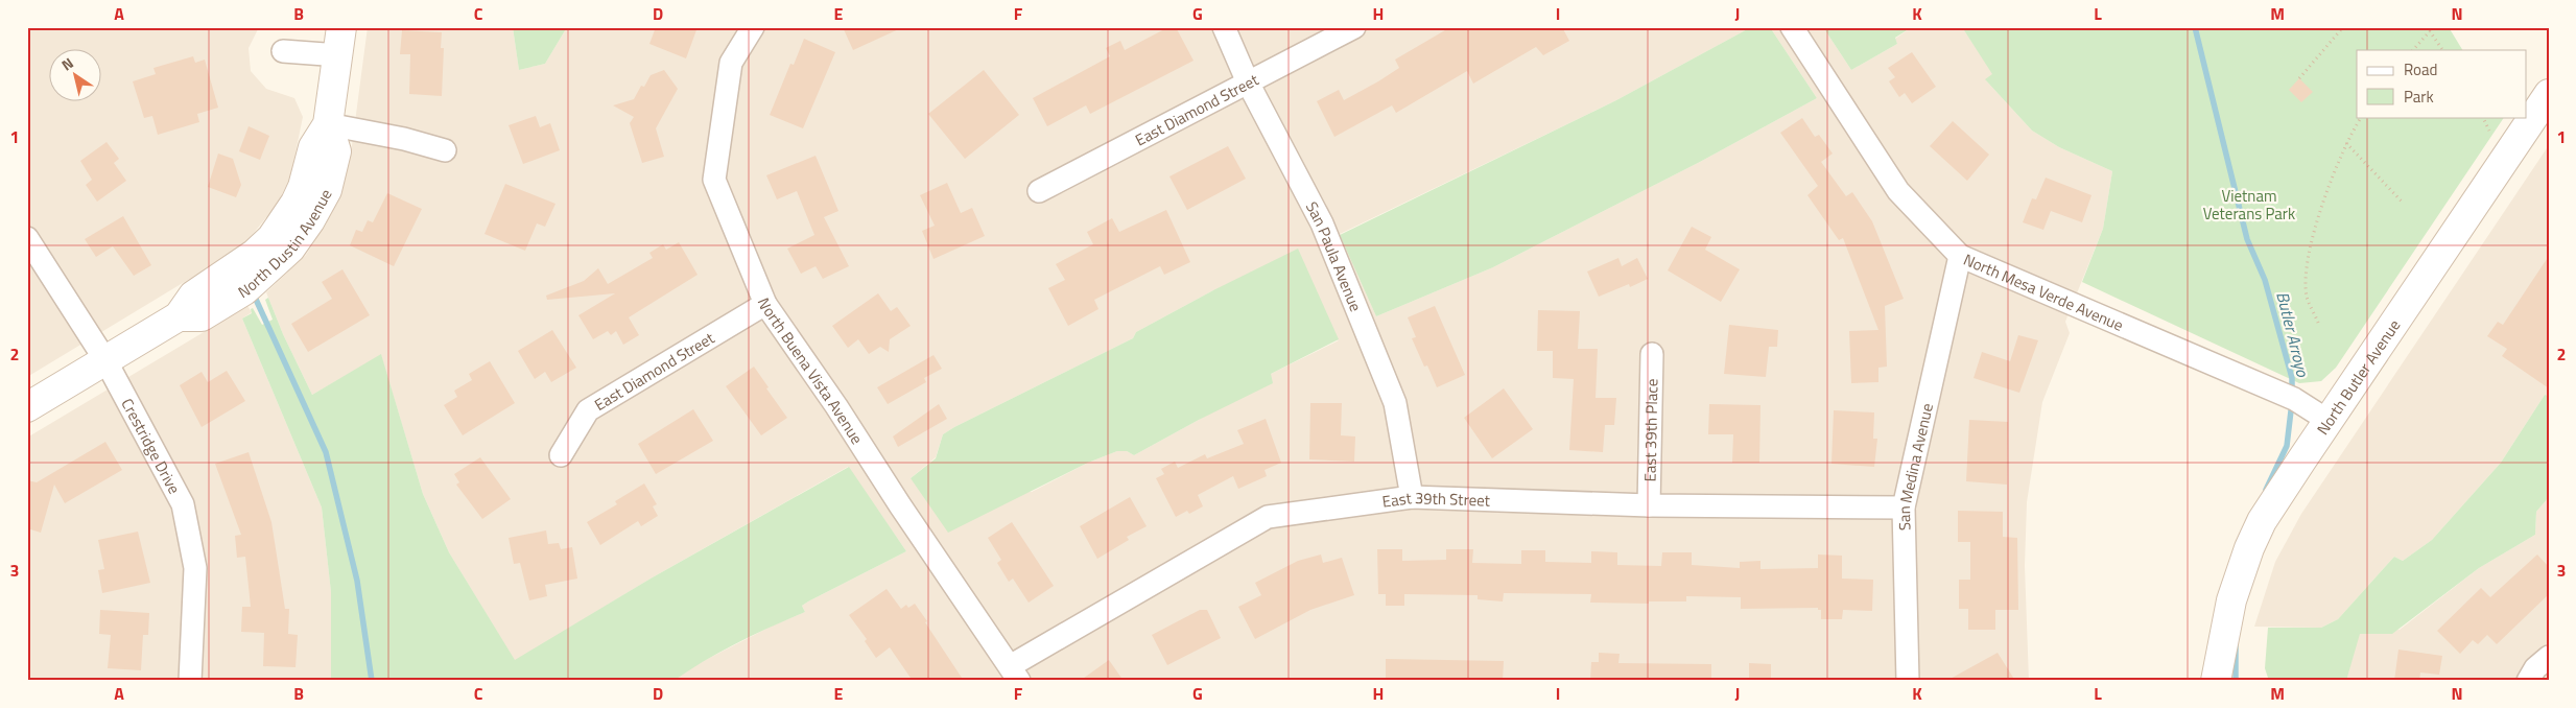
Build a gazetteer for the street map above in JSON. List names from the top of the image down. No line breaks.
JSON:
{"streets":{"main road":["North Dustin Avenue","North Butler Avenue"],"street":["East Diamond Street","San Paula Avenue","North Mesa Verde Avenue","North Buena Vista Avenue","East 39th Place","Crestridge Drive","San Medina Avenue","East 39th Street"]},"crossings":[["East Diamond Street","San Paula Avenue"],["East Diamond Street","North Buena Vista Avenue"],["North Dustin Avenue","Crestridge Drive"],["San Paula Avenue","East 39th Street"],["North Mesa Verde Avenue","North Butler Avenue"],["North Mesa Verde Avenue","San Medina Avenue"],["North Buena Vista Avenue","East 39th Street"],["East 39th Place","East 39th Street"],["San Medina Avenue","East 39th Street"]],"water":["Butler Arroyo"],"parks":["Vietnam Veterans Park"],"legend":["Road","Park"],"north":"top left","grid":{"columns":["A","B","C","D","E","F","G","H","I","J","K","L","M","N"],"rows":["1","2","3"]}}
